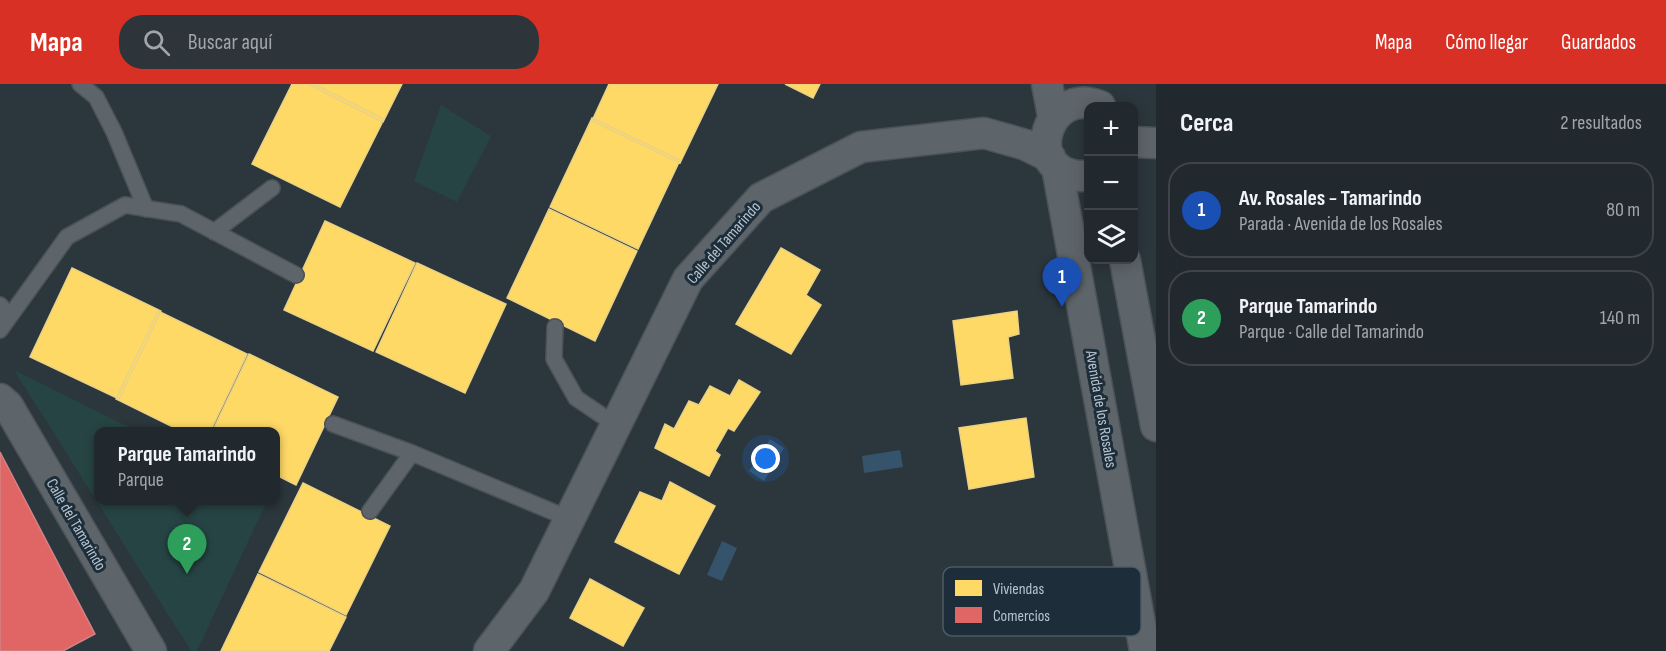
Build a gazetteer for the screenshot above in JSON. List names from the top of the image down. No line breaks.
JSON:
{"streets":{"street":["Calle del Tamarindo","Avenida de los Rosales"]},"crossings":[["Calle del Tamarindo","Avenida de los Rosales"]],"legend":["Viviendas","Comercios"],"page":{"header":"Mapa","search":"Buscar aquí","nav":["Mapa","Cómo llegar","Guardados"],"heading":["Cerca","2 resultados"],"map_buttons":["+","−"],"list":[{"mark":"1","name":"Av. Rosales - Tamarindo","note":"Parada · Avenida de los Rosales","value":"80 m"},{"mark":"2","name":"Parque Tamarindo","note":"Parque · Calle del Tamarindo","value":"140 m"}],"pins":["1","2"],"popup":["Parque Tamarindo","Parque"]}}
